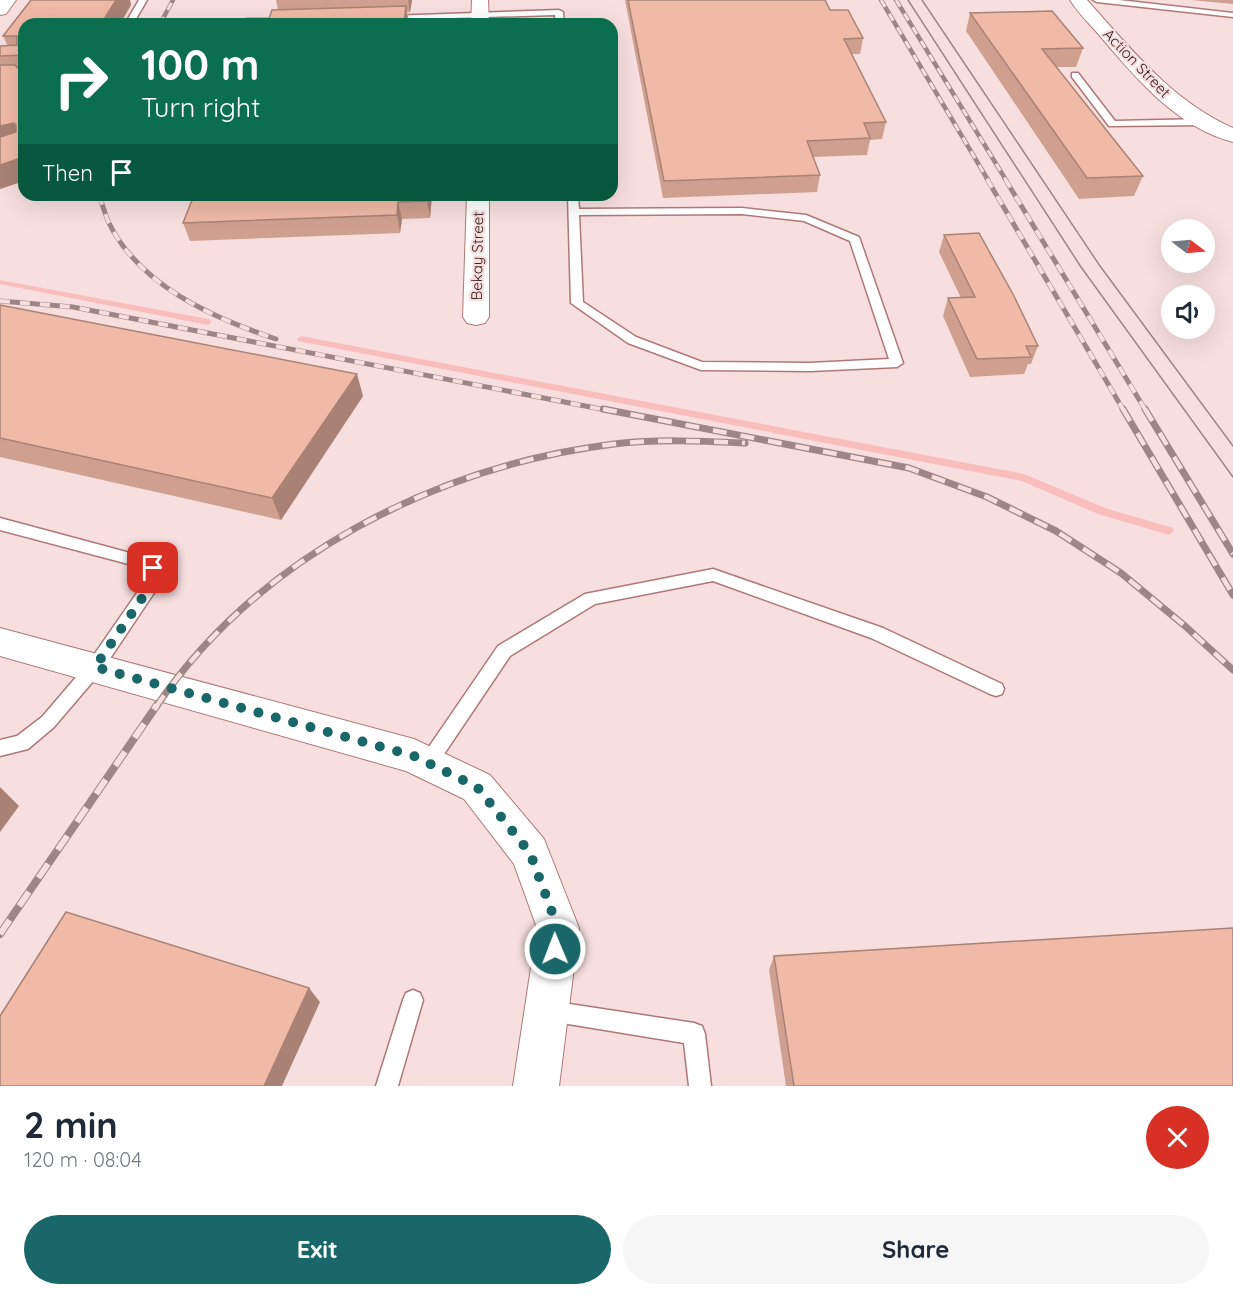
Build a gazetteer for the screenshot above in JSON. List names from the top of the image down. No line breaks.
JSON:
{"streets":{"street":["Action Street","Bekay Street"]},"north":"right","page":{"turn":["100 m","Turn right"],"then":"Then","heading":["2 min","120 m · 08:04"],"buttons":["Exit","Share"]}}
